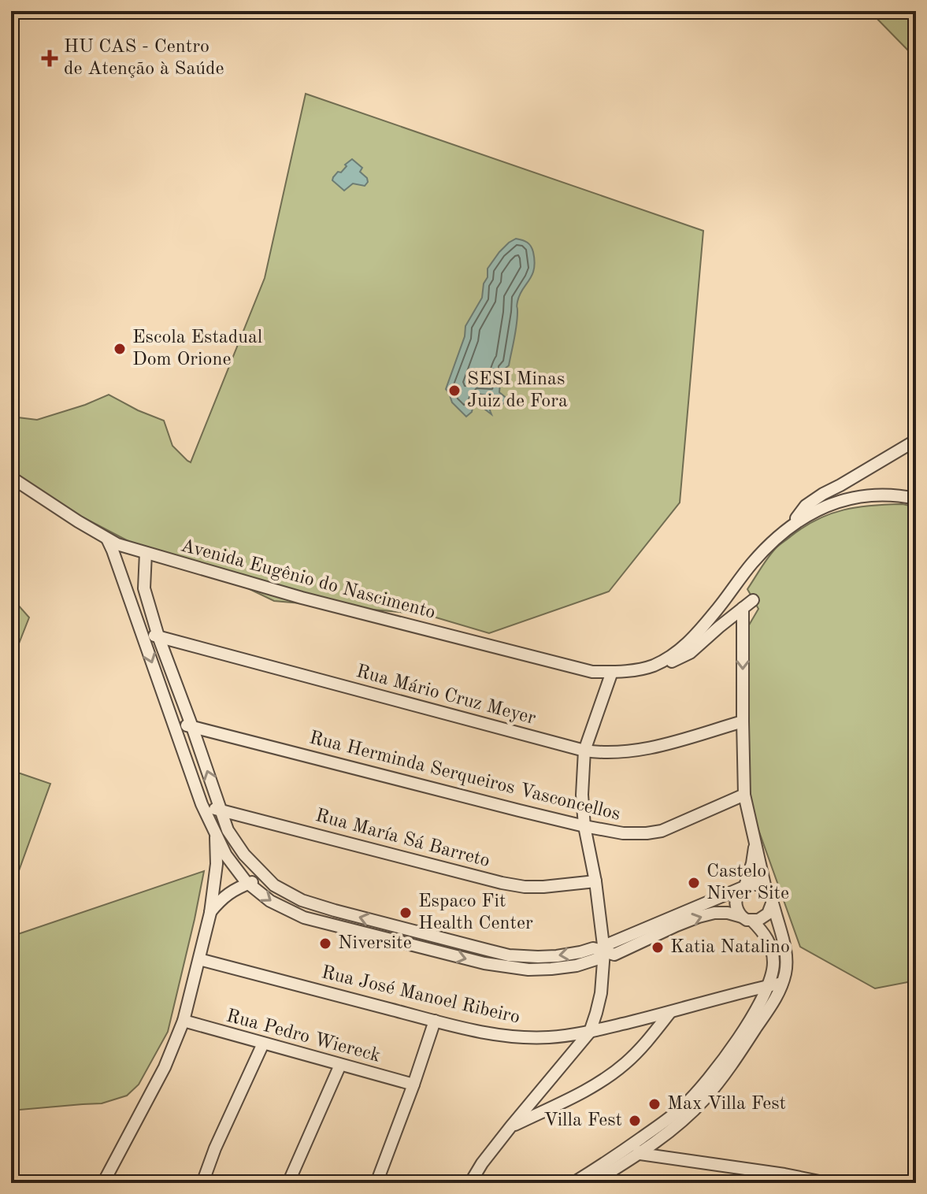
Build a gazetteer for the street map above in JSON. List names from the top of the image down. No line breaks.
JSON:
{"streets":{"street":["Avenida Eugênio do Nascimento","Rua Mário Cruz Meyer","Rua Herminda Serqueiros Vasconcellos","Rua María Sá Barreto","Rua José Manoel Ribeiro","Rua Pedro Wiereck"]},"places":{"health":["HU CAS - Centro de Atenção à Saúde"],"other":["Escola Estadual Dom Orione","SESI Minas Juiz de Fora","Castelo Niver Site","Espaco Fit Health Center","Niversite","Katia Natalino","Max Villa Fest","Villa Fest"]}}
